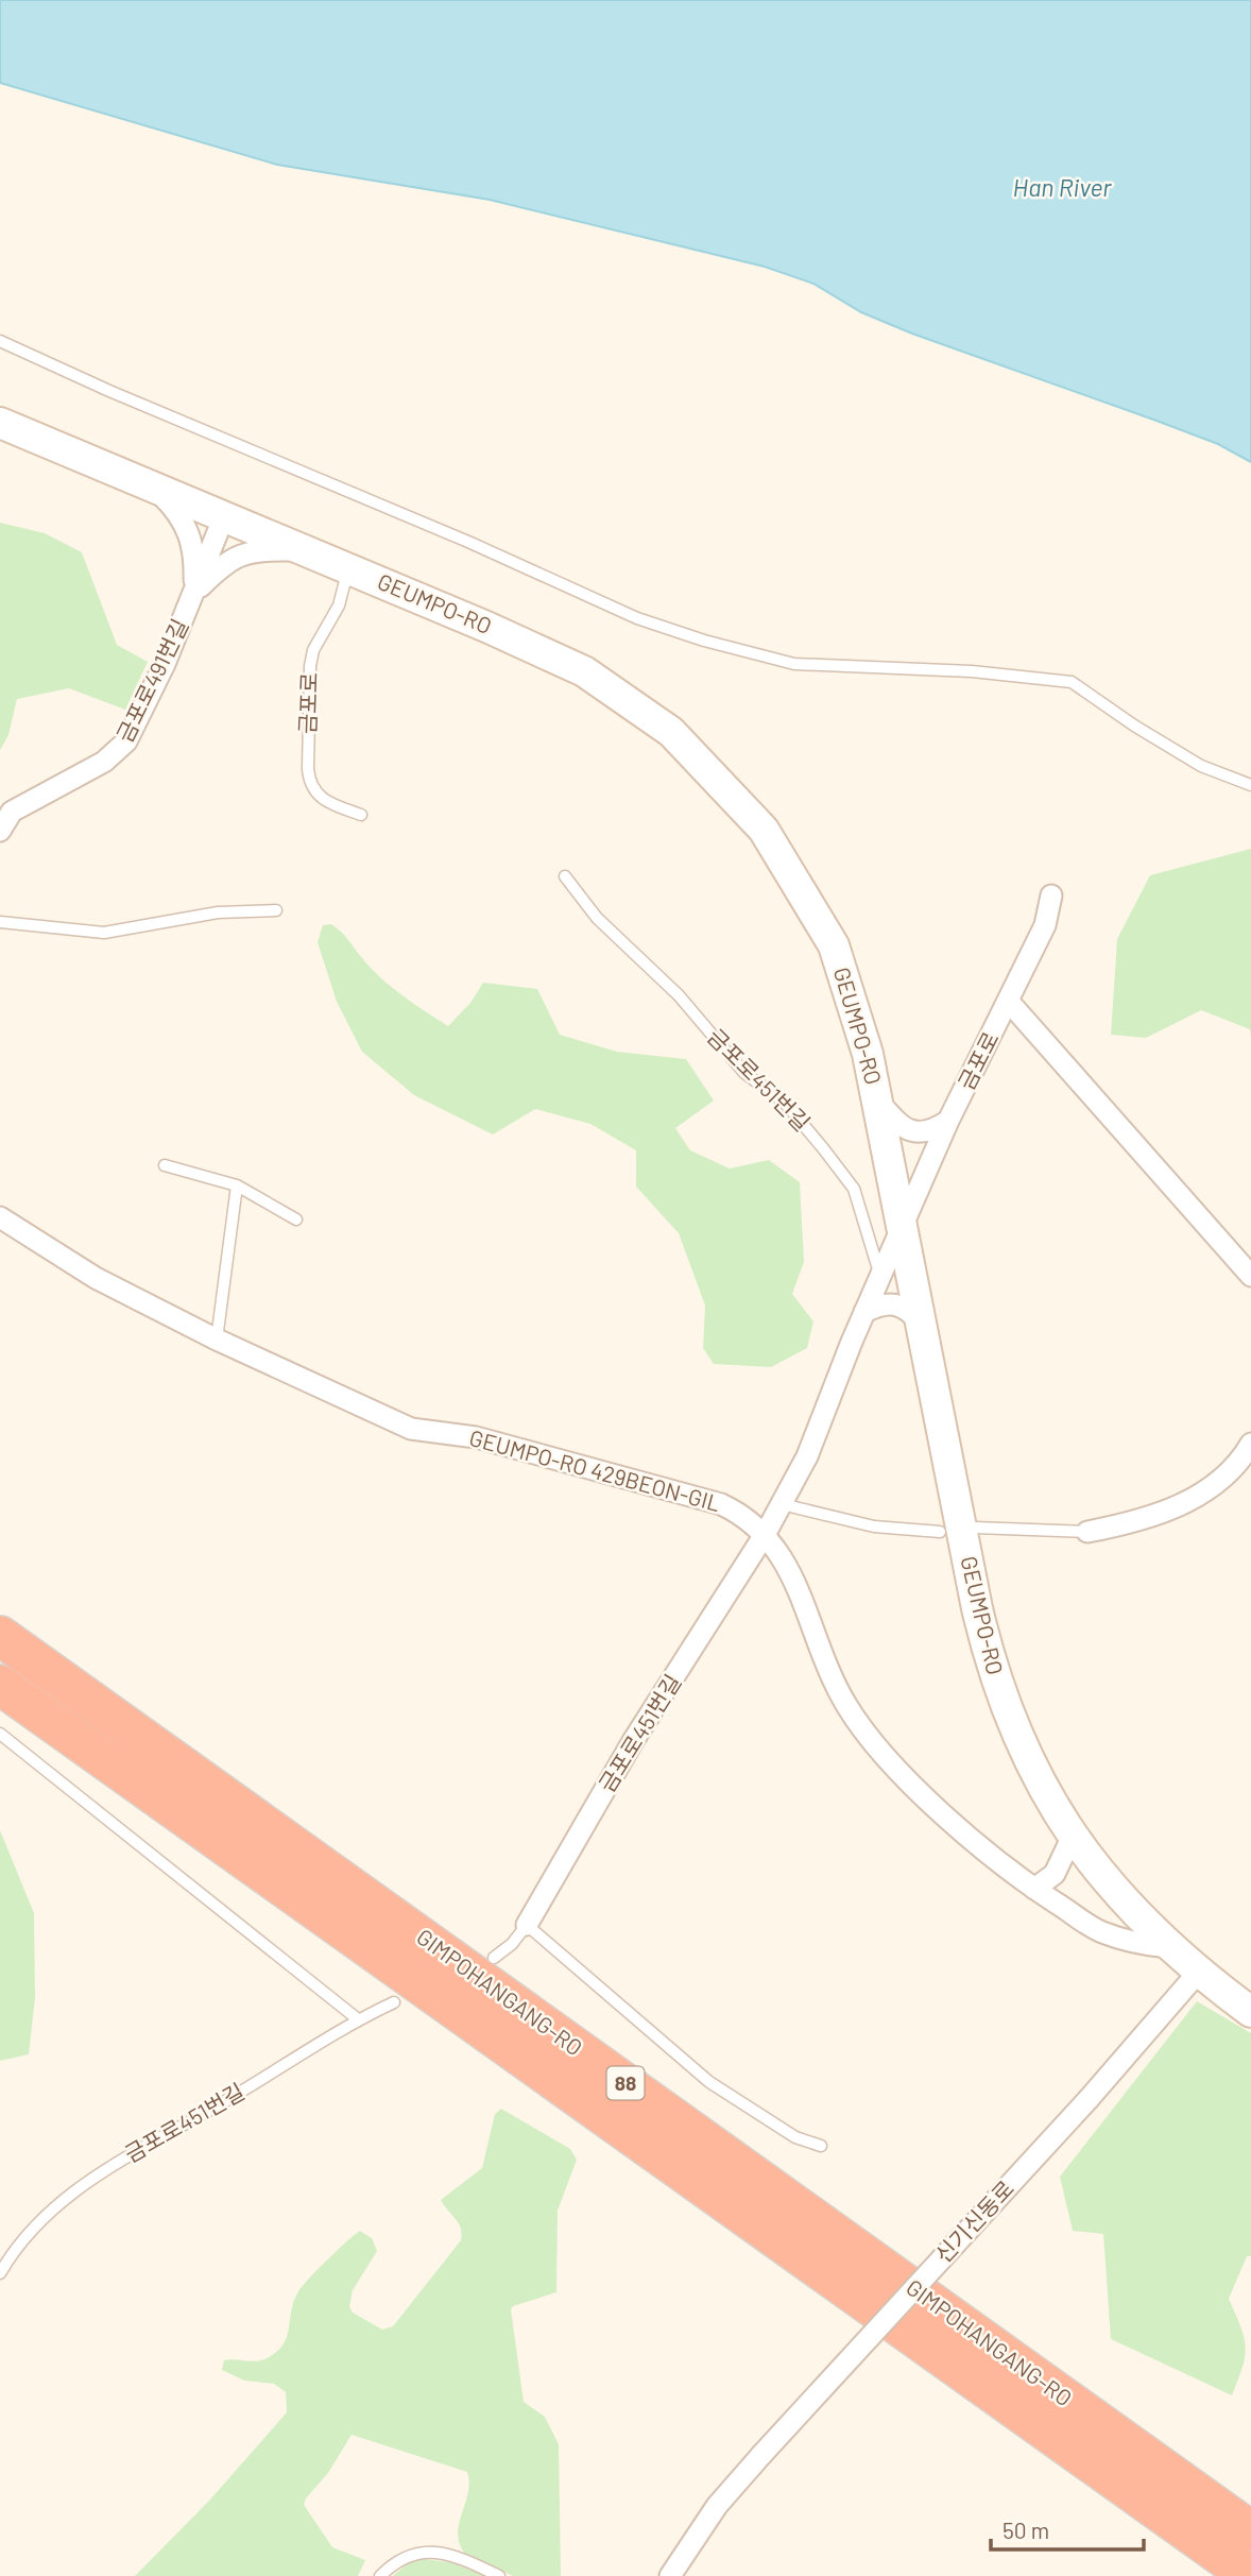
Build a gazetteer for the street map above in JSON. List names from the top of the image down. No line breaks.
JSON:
{"streets":{"highway":["GIMPOHANGANG-RO","88"],"main road":["GEUMPO-RO"],"street":["금포로491번길","금포로","금포로451번길","GEUMPO-RO 429BEON-GIL","신기신동로"]},"crossings":[["GEUMPO-RO","금포로491번길"],["GEUMPO-RO","금포로"],["GEUMPO-RO","금포로451번길"],["GEUMPO-RO","GEUMPO-RO 429BEON-GIL"],["GEUMPO-RO","신기신동로"],["금포로","금포로451번길"],["금포로451번길","GEUMPO-RO 429BEON-GIL"]],"water":["Han River"],"scale_bar":"50 m"}
